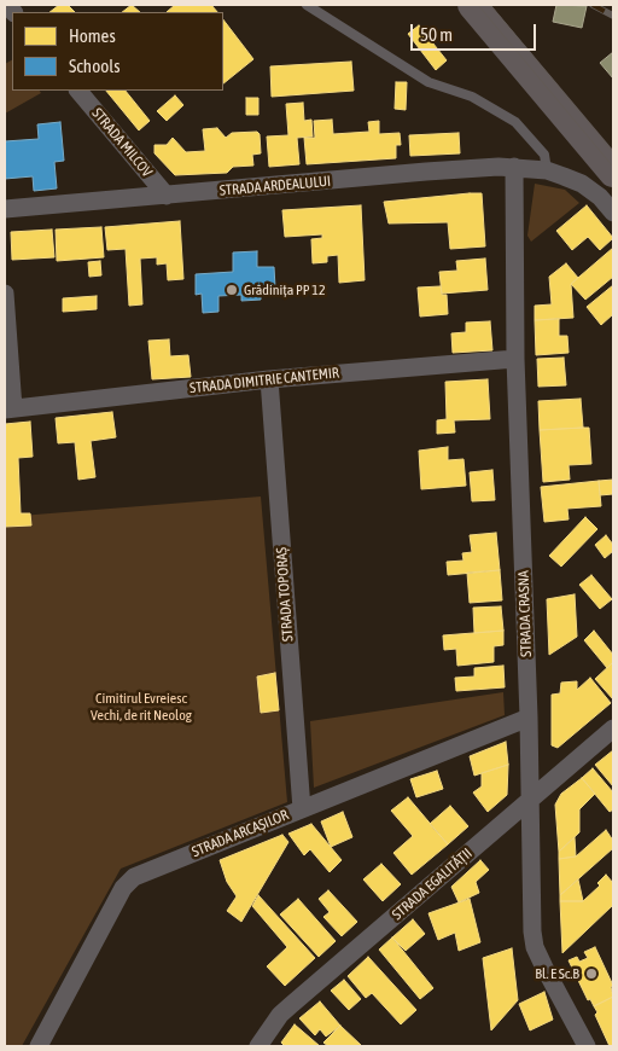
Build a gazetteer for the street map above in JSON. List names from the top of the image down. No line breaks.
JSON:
{"streets":{"street":["STRADA MILCOV","STRADA ARDEALULUI","STRADA DIMITRIE CANTEMIR","STRADA TOPORAȘ","STRADA CRASNA","STRADA ARCAȘILOR","STRADA EGALITĂȚII"]},"crossings":[["STRADA MILCOV","STRADA ARDEALULUI"],["STRADA ARDEALULUI","STRADA CRASNA"],["STRADA DIMITRIE CANTEMIR","STRADA TOPORAȘ"],["STRADA DIMITRIE CANTEMIR","STRADA CRASNA"],["STRADA TOPORAȘ","STRADA ARCAȘILOR"],["STRADA CRASNA","STRADA ARCAȘILOR"],["STRADA CRASNA","STRADA EGALITĂȚII"]],"parks":["Cimitirul Evreiesc Vechi, de rit Neolog"],"places":["Grădinița PP 12","Bl. E Sc.B"],"legend":["Homes","Schools"],"scale_bar":"50 m"}
